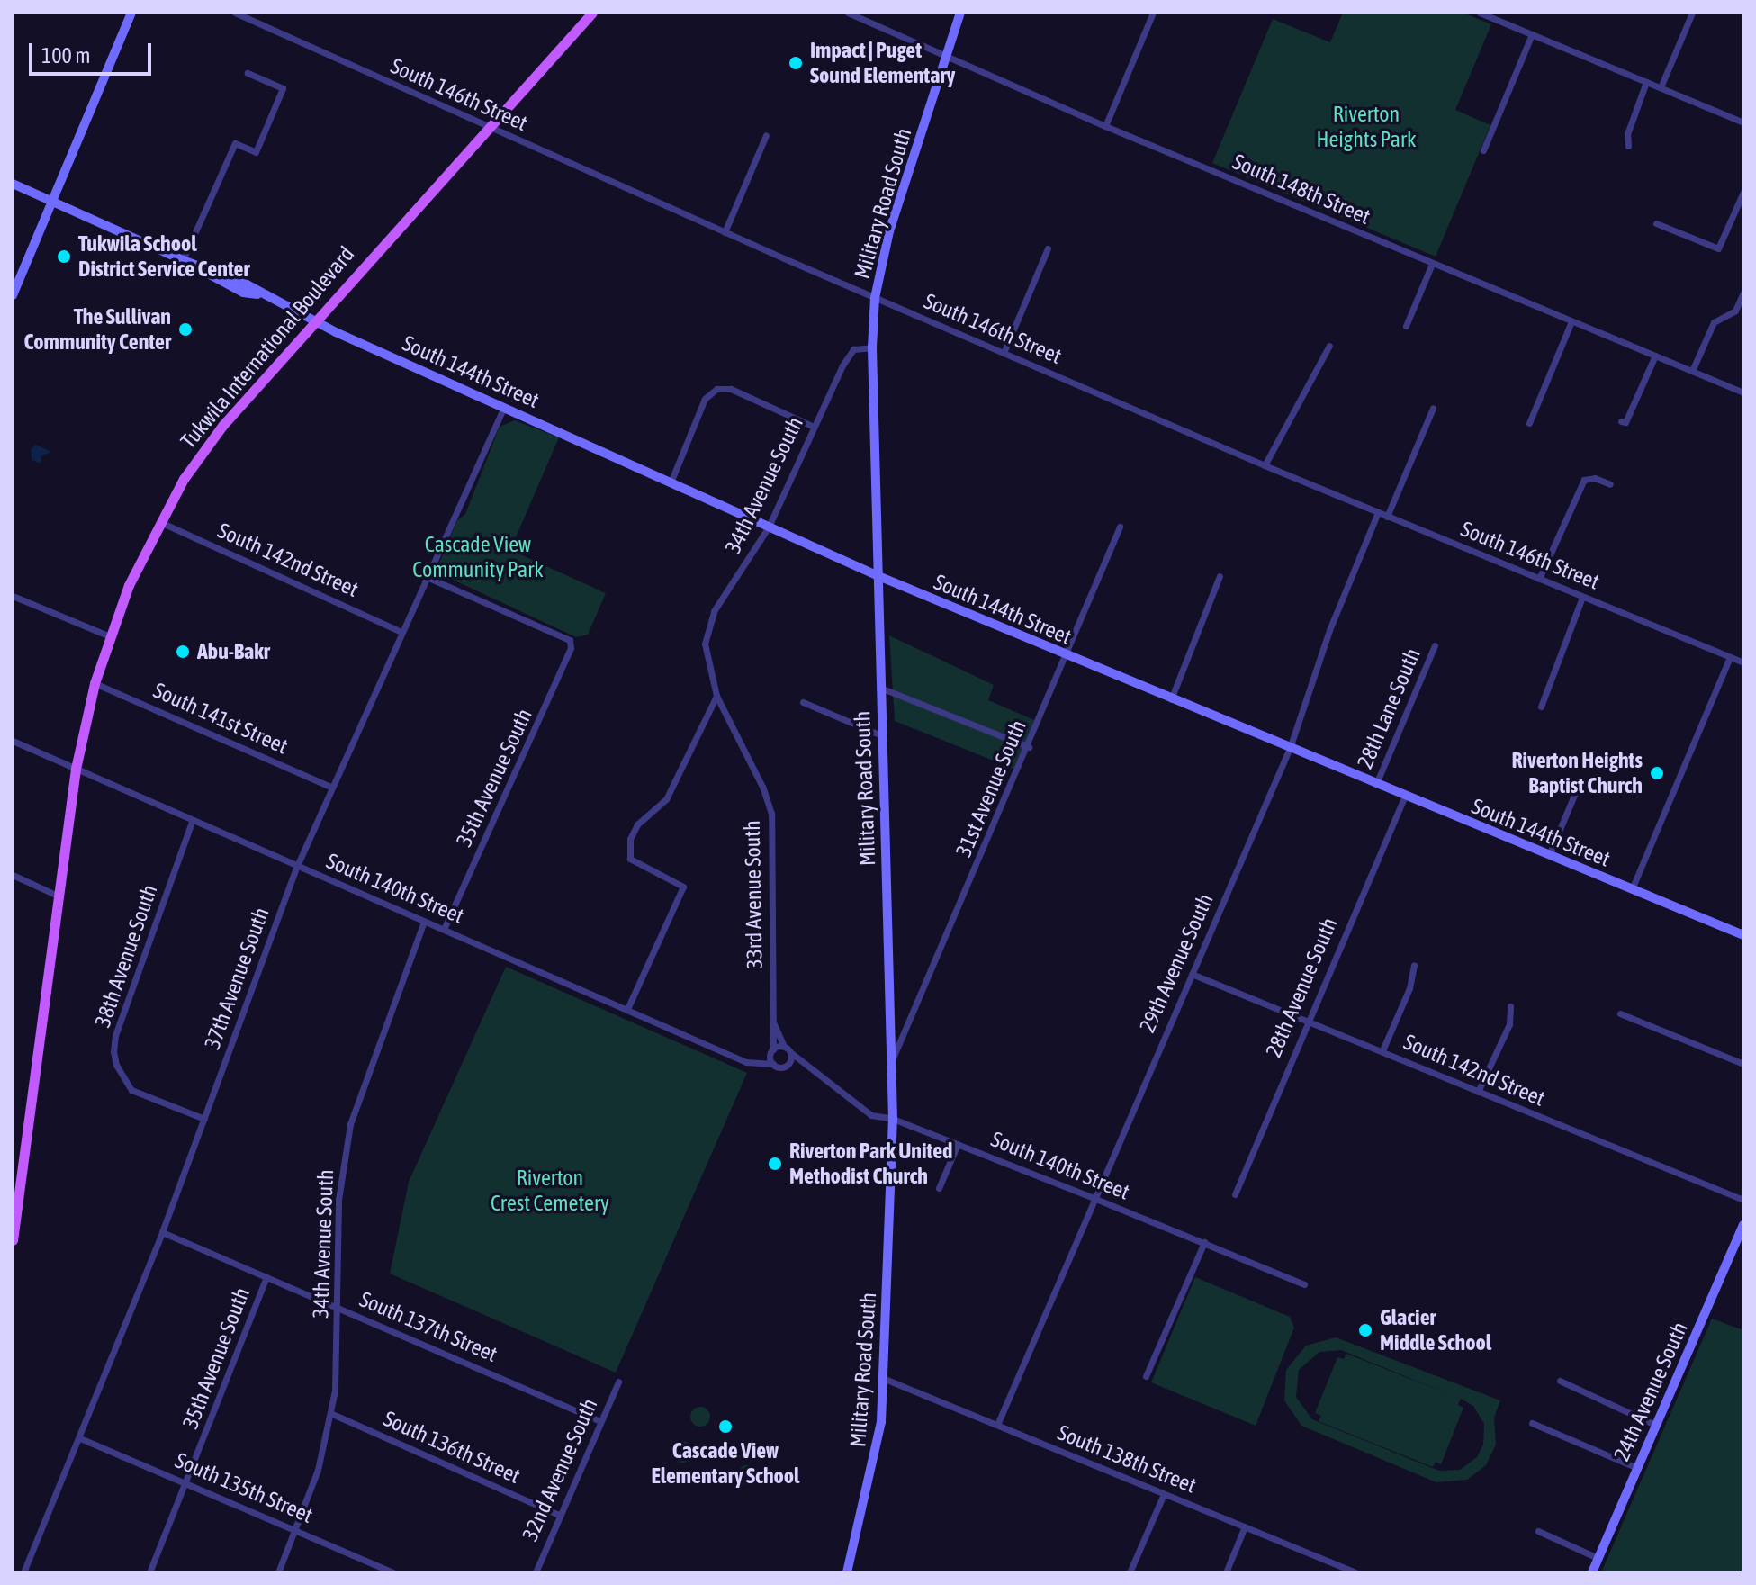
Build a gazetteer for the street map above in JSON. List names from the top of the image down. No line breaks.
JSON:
{"streets":{"main road":["Tukwila International Boulevard"],"street":["South 146th Street","South 148th Street","Military Road South","South 144th Street","34th Avenue South","South 142nd Street","28th Lane South","South 141st Street","35th Avenue South","31st Avenue South","South 140th Street","33rd Avenue South","38th Avenue South","29th Avenue South","37th Avenue South","28th Avenue South","South 137th Street","24th Avenue South","South 136th Street","South 138th Street","32nd Avenue South","South 135th Street"]},"crossings":[["South 146th Street","Military Road South"],["South 146th Street","Tukwila International Boulevard"],["South 146th Street","29th Avenue South"],["South 148th Street","Military Road South"],["Military Road South","South 144th Street"],["Military Road South","34th Avenue South"],["Military Road South","31st Avenue South"],["Military Road South","South 140th Street"],["Military Road South","South 138th Street"],["Tukwila International Boulevard","South 144th Street"],["Tukwila International Boulevard","South 142nd Street"],["Tukwila International Boulevard","South 141st Street"],["Tukwila International Boulevard","South 140th Street"],["South 144th Street","34th Avenue South"],["South 144th Street","28th Lane South"],["South 144th Street","31st Avenue South"],["South 144th Street","29th Avenue South"],["South 144th Street","37th Avenue South"],["South 144th Street","28th Avenue South"],["34th Avenue South","South 140th Street"],["34th Avenue South","33rd Avenue South"],["34th Avenue South","South 137th Street"],["34th Avenue South","South 136th Street"],["34th Avenue South","South 135th Street"],["South 142nd Street","29th Avenue South"],["South 142nd Street","37th Avenue South"],["South 142nd Street","28th Avenue South"],["South 141st Street","37th Avenue South"],["35th Avenue South","South 140th Street"],["35th Avenue South","37th Avenue South"],["35th Avenue South","South 137th Street"],["35th Avenue South","South 135th Street"],["South 140th Street","33rd Avenue South"],["South 140th Street","38th Avenue South"],["South 140th Street","29th Avenue South"],["South 140th Street","37th Avenue South"],["38th Avenue South","37th Avenue South"],["29th Avenue South","South 138th Street"],["37th Avenue South","South 137th Street"],["37th Avenue South","South 135th Street"],["South 137th Street","32nd Avenue South"],["South 136th Street","32nd Avenue South"]],"parks":["Riverton Heights Park","Cascade View Community Park","Riverton Crest Cemetery"],"places":["Impact | Puget Sound Elementary","Tukwila School District Service Center","The Sullivan Community Center","Abu-Bakr","Riverton Heights Baptist Church","Riverton Park United Methodist Church","Glacier Middle School","Cascade View Elementary School"],"scale_bar":"100 m"}
